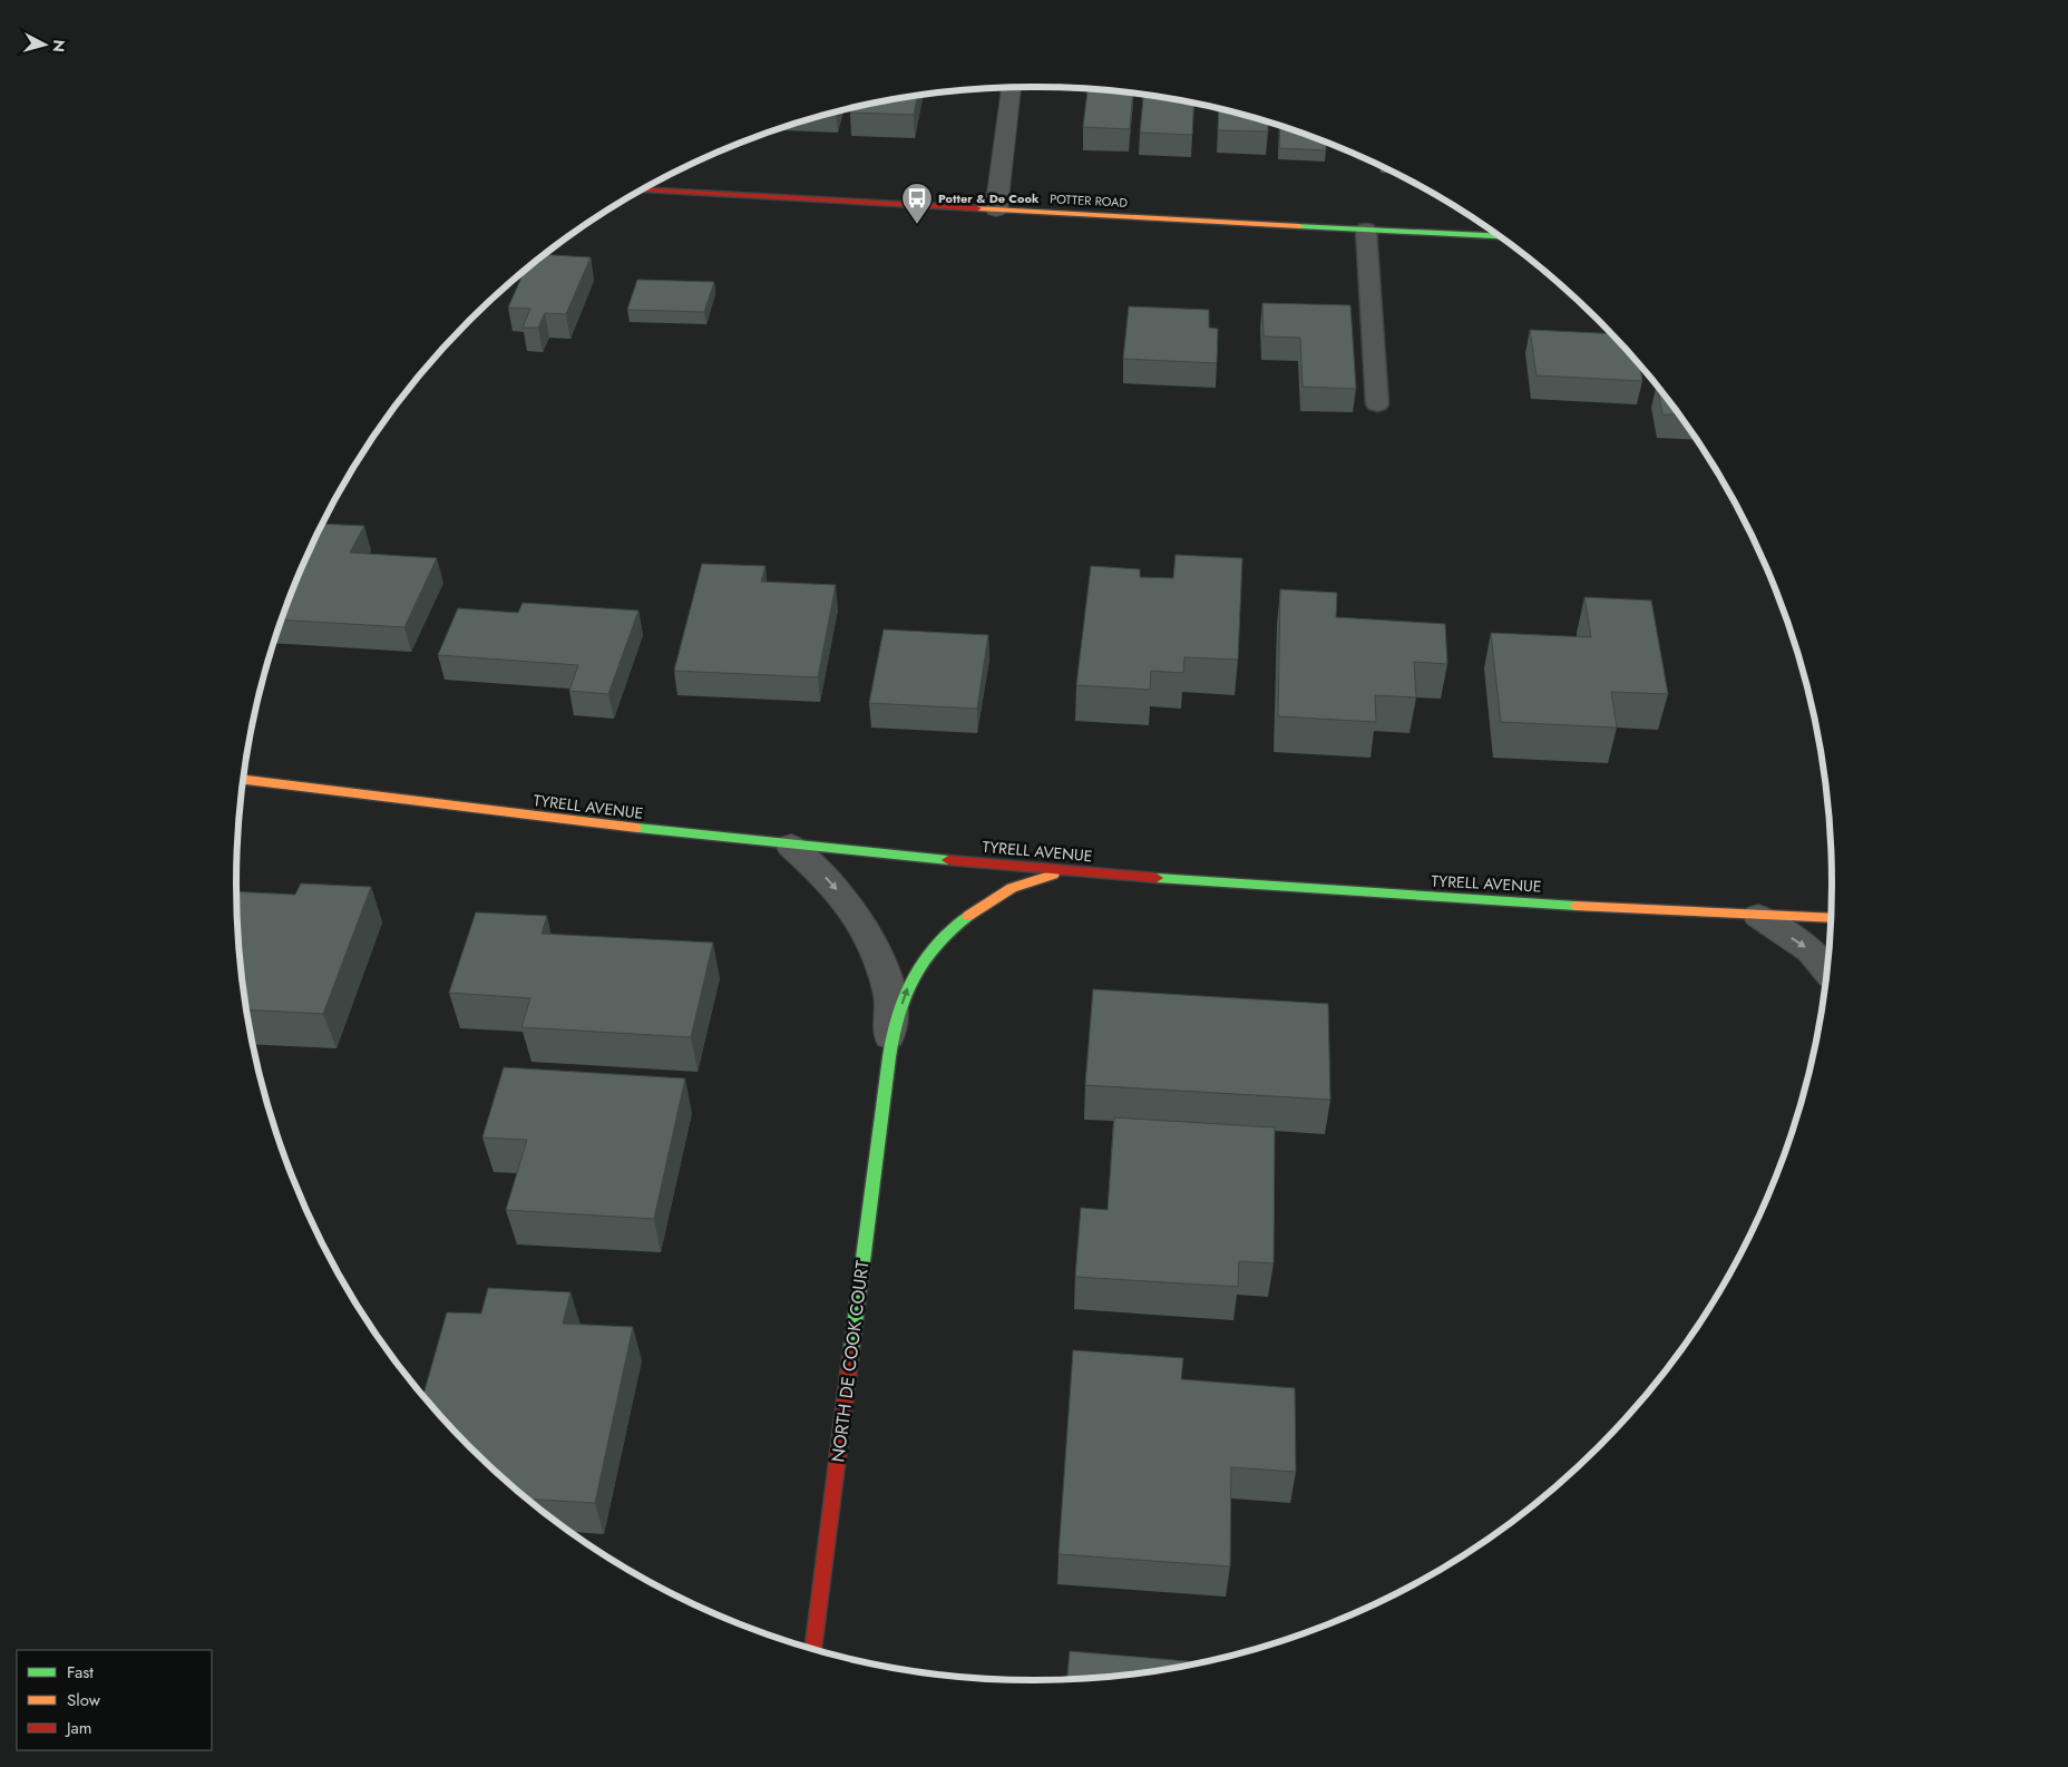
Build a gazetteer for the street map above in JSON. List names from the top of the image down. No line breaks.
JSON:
{"streets":{"street":["POTTER ROAD","TYRELL AVENUE","NORTH DE COOK COURT"]},"crossings":[["TYRELL AVENUE","NORTH DE COOK COURT"]],"places":{"bus stop":["Potter & De Cook"]},"legend":["Fast","Slow","Jam"],"north":"right"}
